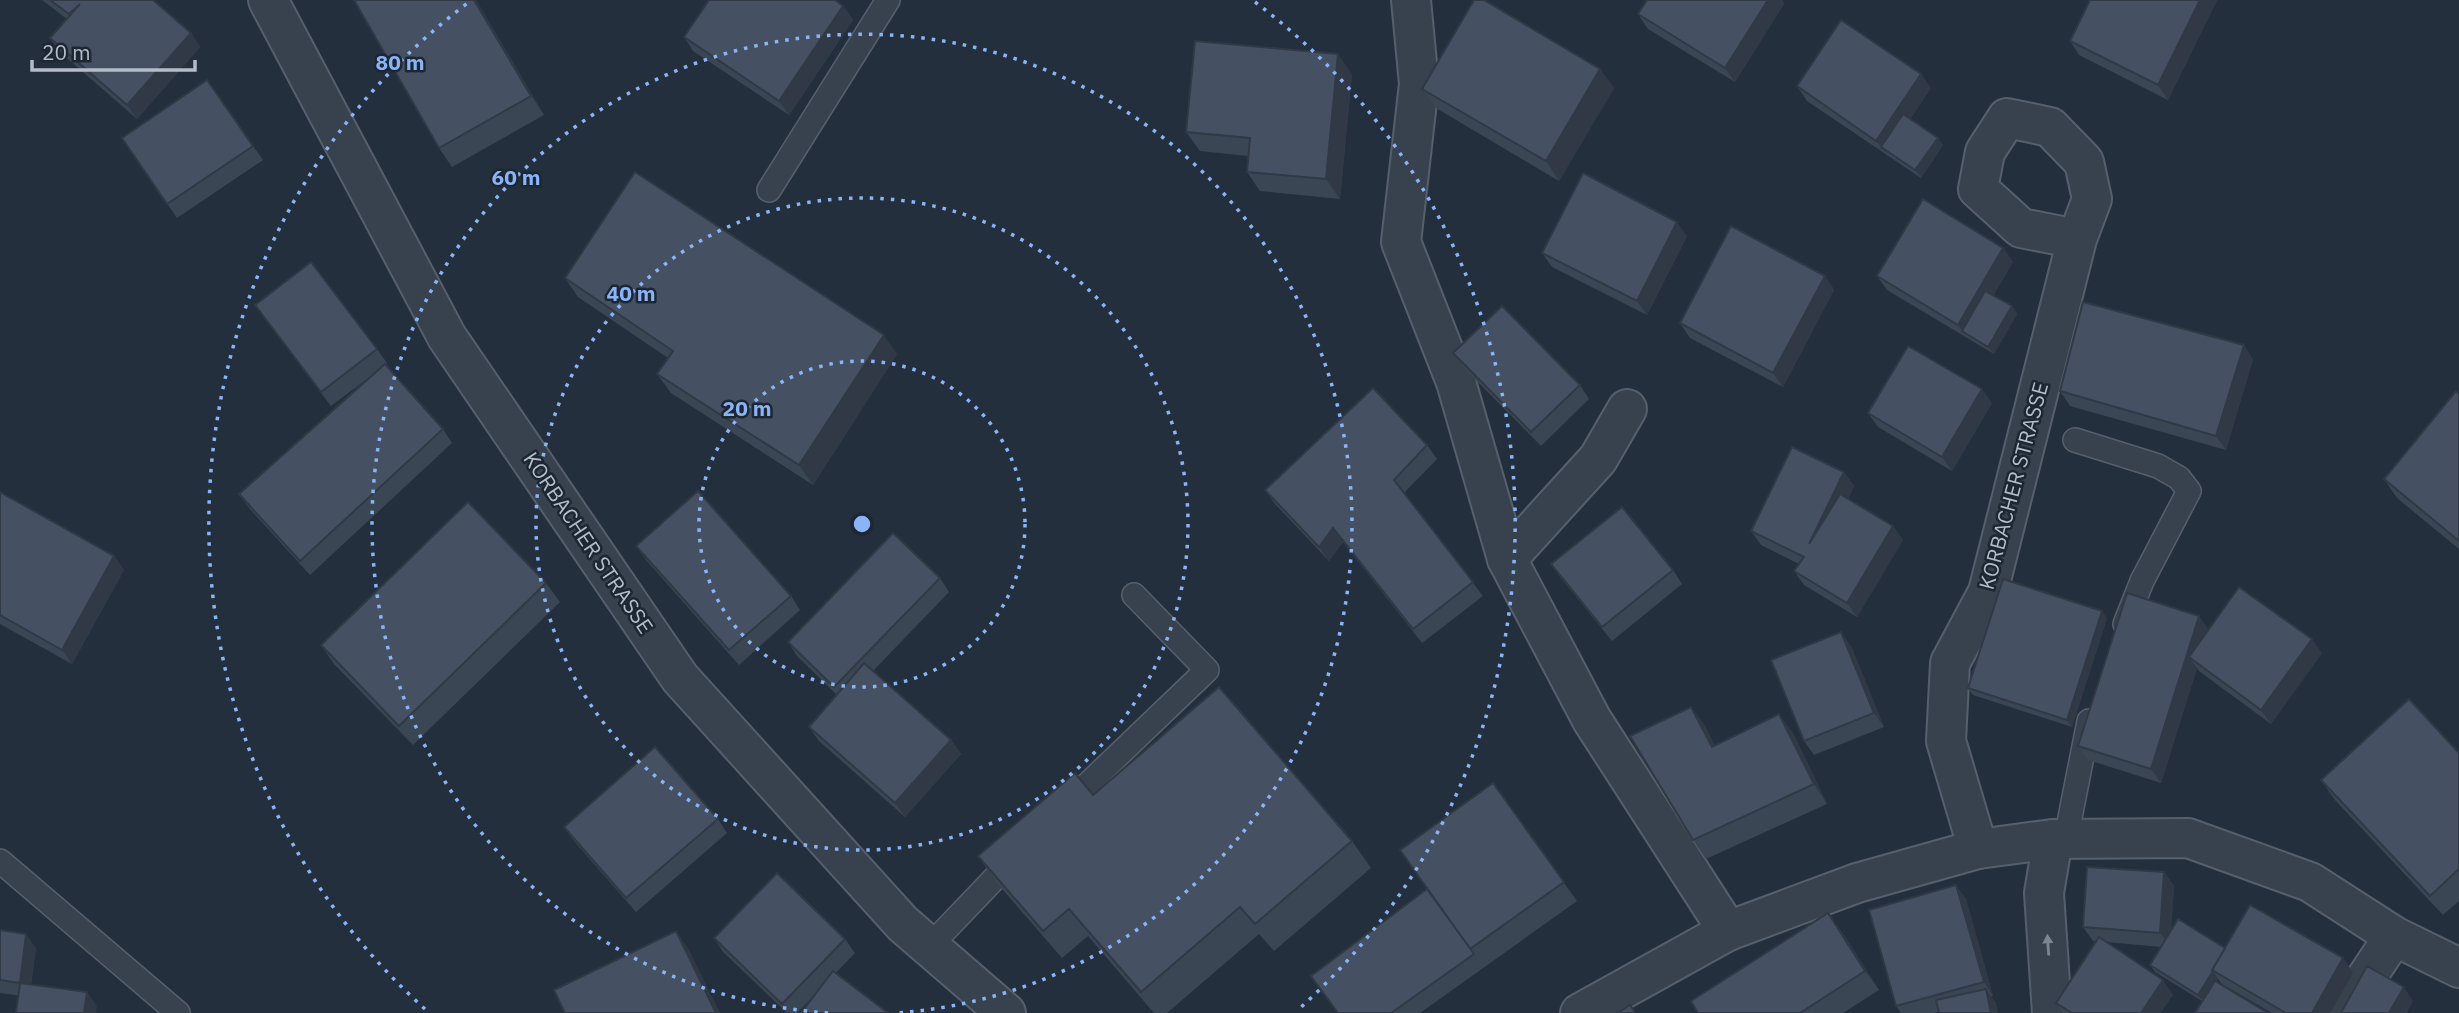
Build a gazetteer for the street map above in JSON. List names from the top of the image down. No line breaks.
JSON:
{"streets":{"street":["KORBACHER STRASSE"]},"scale_bar":"20 m","rings":["80 m","60 m","40 m","20 m"]}
